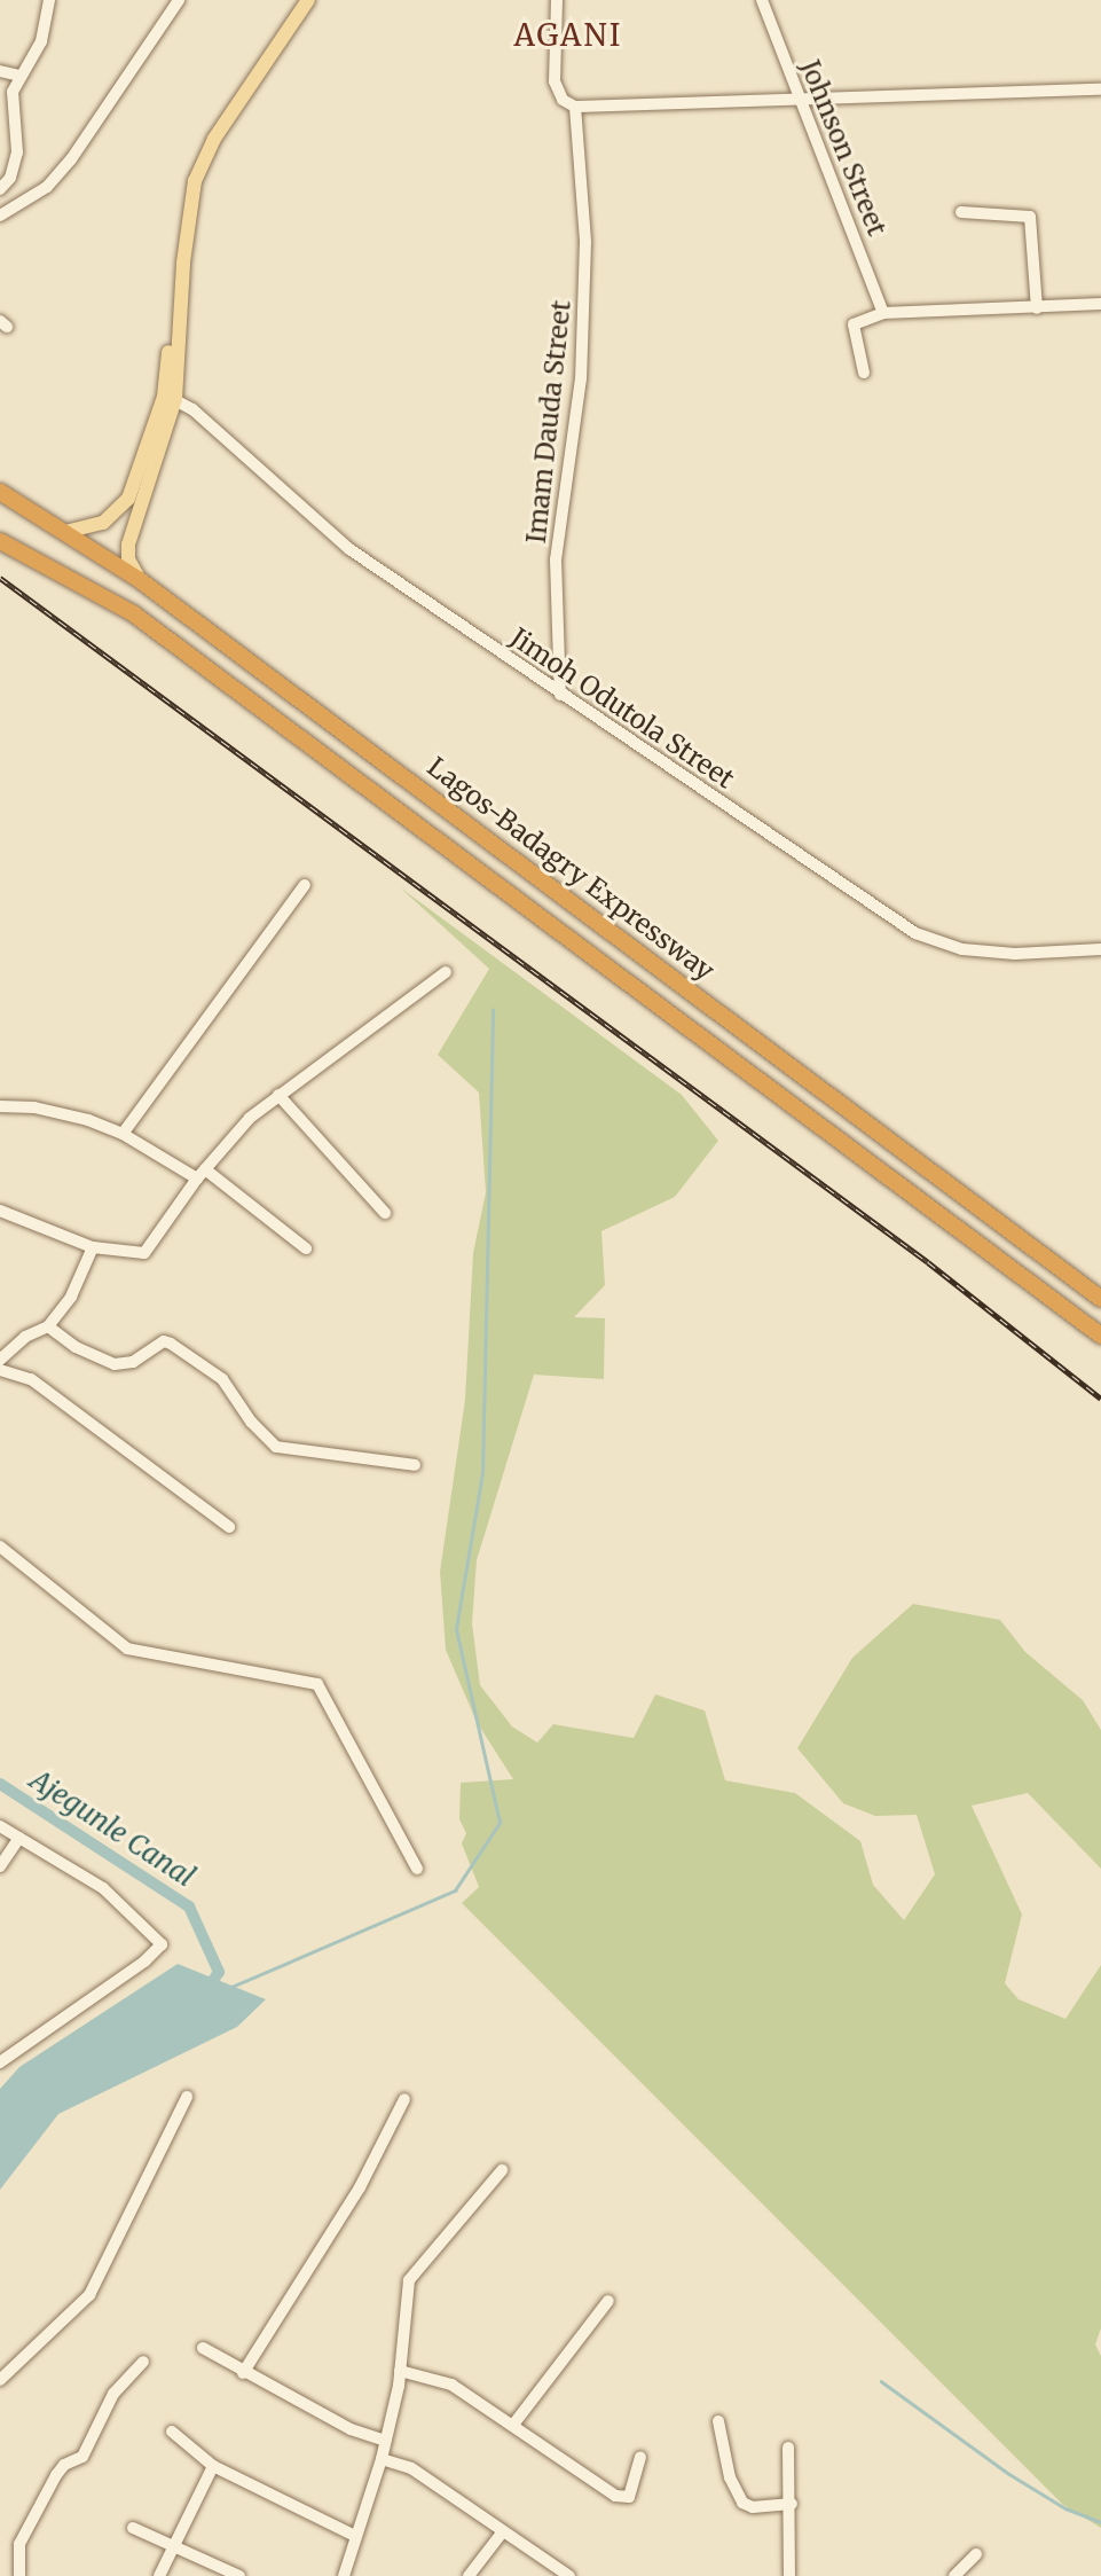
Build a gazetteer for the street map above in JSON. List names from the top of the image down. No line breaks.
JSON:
{"streets":{"highway":["Lagos-Badagry Expressway"],"street":["Johnson Street","Imam Dauda Street","Jimoh Odutola Street"]},"crossings":[["Imam Dauda Street","Jimoh Odutola Street"]],"districts":["AGANI"],"water":["Ajegunle Canal"]}
